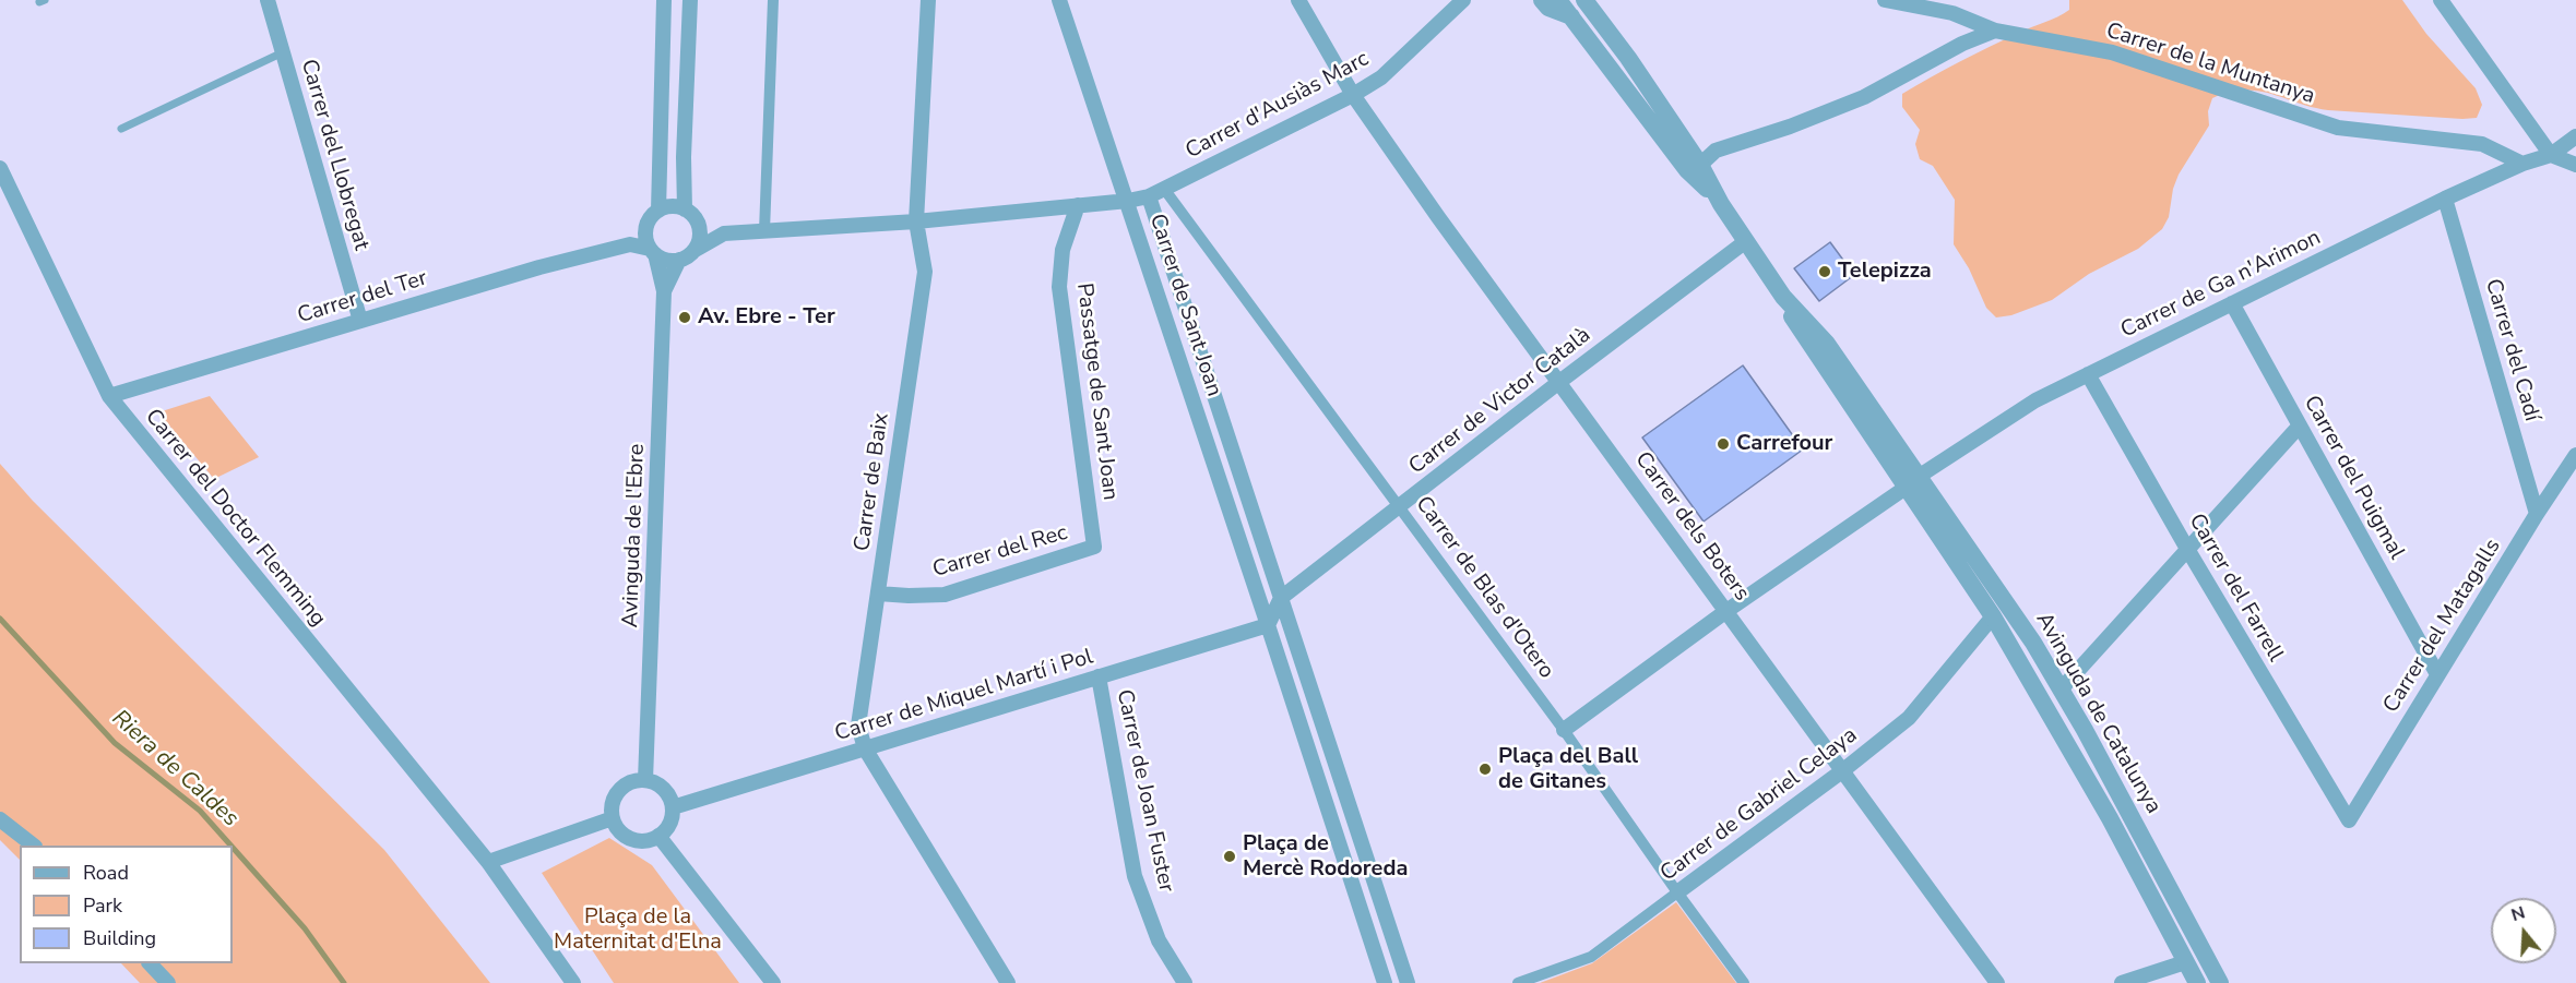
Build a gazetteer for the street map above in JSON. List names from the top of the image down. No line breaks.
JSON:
{"streets":{"street":["Carrer de la Muntanya","Carrer d'Ausiàs Marc","Carrer del Llobregat","Carrer de Ga n'Arimon","Carrer del Ter","Carrer de Sant Joan","Carrer del Cadí","Passatge de Sant Joan","Carrer de Victor Català","Carrer del Puigmal","Carrer de Baix","Carrer del Doctor Flemming","Carrer dels Boters","Avinguda de l'Ebre","Carrer del Rec","Carrer de Blas d'Otero","Carrer del Farrell","Carrer del Matagalls","Carrer de Miquel Martí i Pol","Avinguda de Catalunya","Carrer de Joan Fuster","Carrer de Gabriel Celaya"]},"crossings":[["Carrer de la Muntanya","Carrer de Ga n'Arimon"],["Carrer d'Ausiàs Marc","Carrer de Sant Joan"],["Carrer d'Ausiàs Marc","Passatge de Sant Joan"],["Carrer d'Ausiàs Marc","Carrer de Baix"],["Carrer d'Ausiàs Marc","Carrer dels Boters"],["Carrer d'Ausiàs Marc","Carrer de Blas d'Otero"],["Carrer del Llobregat","Carrer del Ter"],["Carrer de Ga n'Arimon","Carrer del Cadí"],["Carrer de Ga n'Arimon","Carrer del Puigmal"],["Carrer de Ga n'Arimon","Carrer del Farrell"],["Carrer de Ga n'Arimon","Avinguda de Catalunya"],["Carrer del Ter","Carrer del Doctor Flemming"],["Carrer del Ter","Avinguda de l'Ebre"],["Carrer de Sant Joan","Carrer de Victor Català"],["Carrer de Sant Joan","Carrer de Miquel Martí i Pol"],["Carrer del Cadí","Carrer del Matagalls"],["Passatge de Sant Joan","Carrer del Rec"],["Carrer de Victor Català","Carrer dels Boters"],["Carrer de Victor Català","Carrer de Blas d'Otero"],["Carrer de Victor Català","Avinguda de Catalunya"],["Carrer del Puigmal","Carrer del Matagalls"],["Carrer de Baix","Carrer del Rec"],["Carrer de Baix","Carrer de Miquel Martí i Pol"],["Carrer dels Boters","Carrer de Gabriel Celaya"],["Avinguda de l'Ebre","Carrer de Miquel Martí i Pol"],["Carrer de Blas d'Otero","Carrer de Gabriel Celaya"],["Carrer del Farrell","Carrer del Matagalls"],["Carrer de Miquel Martí i Pol","Carrer de Joan Fuster"],["Avinguda de Catalunya","Carrer de Gabriel Celaya"]],"water":["Riera de Caldes"],"parks":["Plaça de la Maternitat d'Elna"],"places":["Telepizza","Av. Ebre - Ter","Carrefour","Plaça del Ball de Gitanes","Plaça de Mercè Rodoreda"],"legend":["Road","Park","Building"],"north":"top"}
